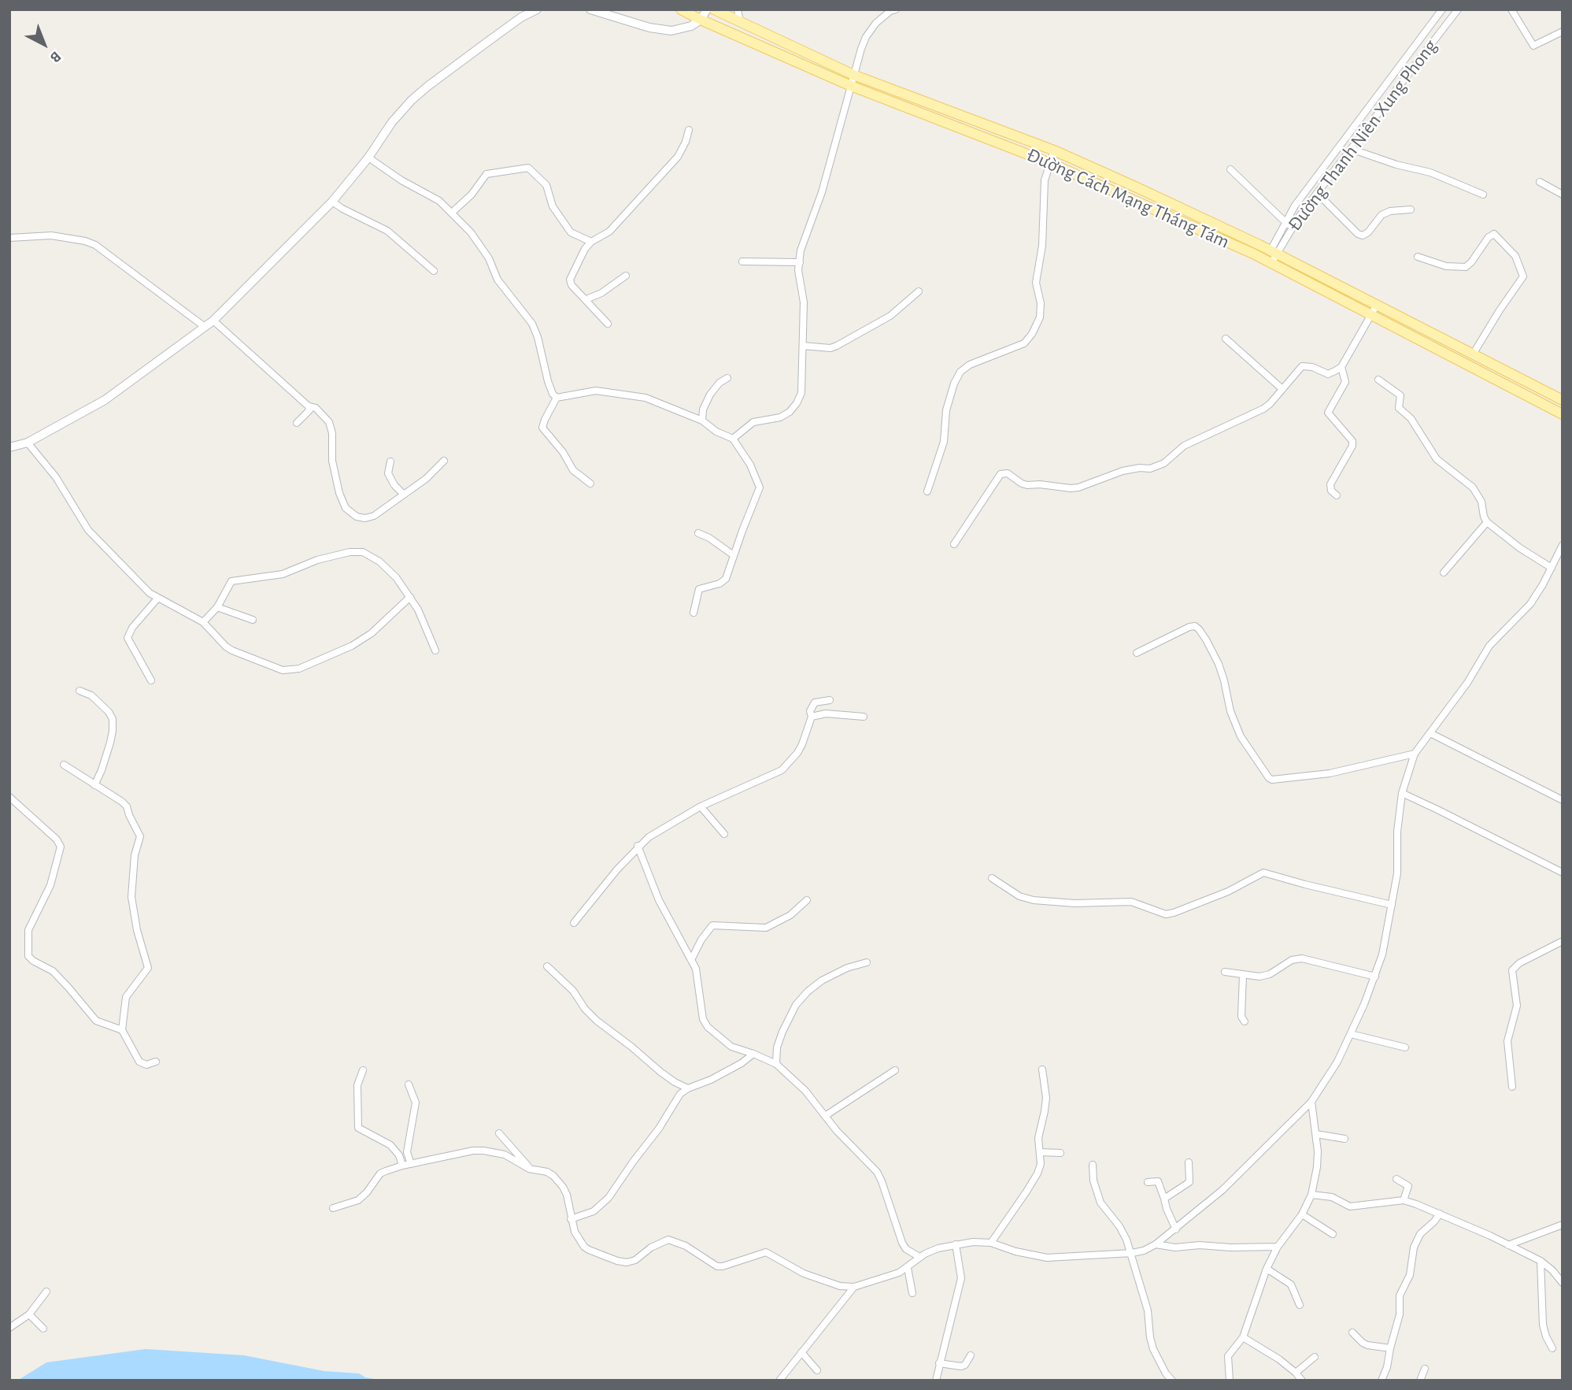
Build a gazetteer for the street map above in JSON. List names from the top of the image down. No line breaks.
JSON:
{"streets":{"main road":["Đường Cách Mạng Tháng Tám"],"street":["Đường Thanh Niên Xung Phong"]},"crossings":[["Đường Thanh Niên Xung Phong","Đường Cách Mạng Tháng Tám"]],"north":"bottom right"}
